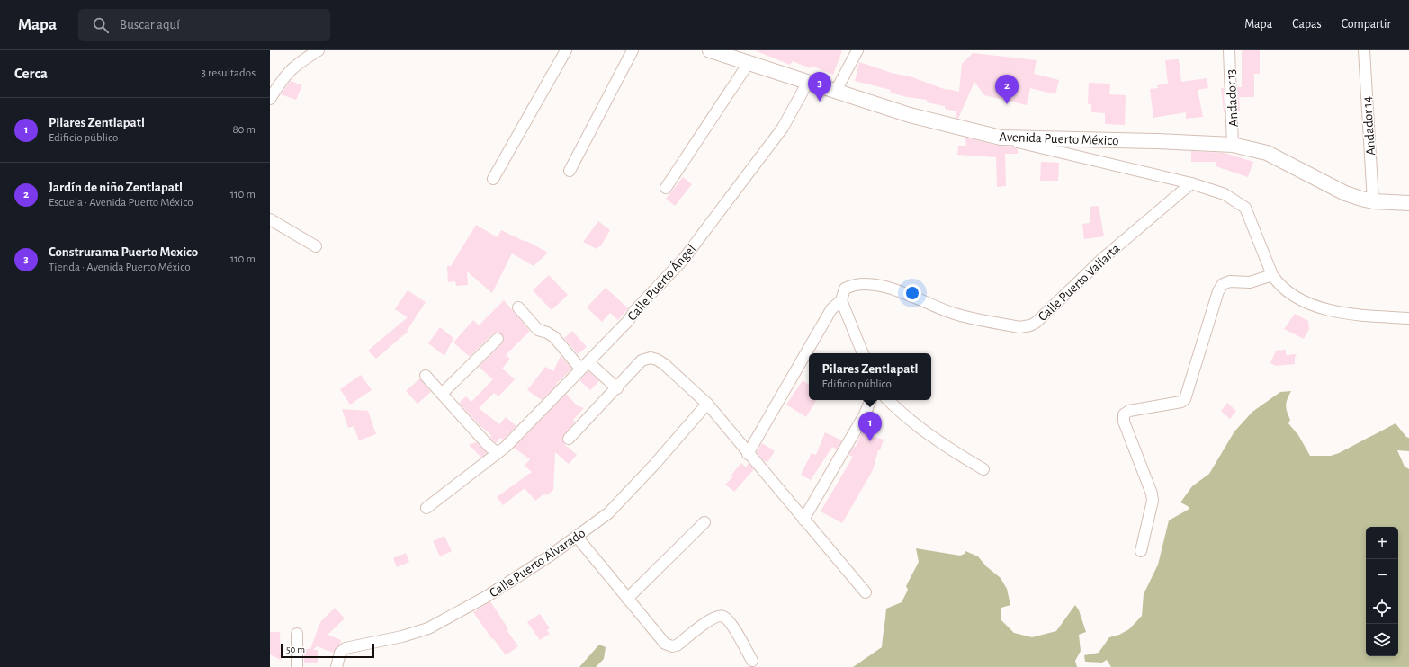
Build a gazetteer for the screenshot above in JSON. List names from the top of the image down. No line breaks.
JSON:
{"streets":{"main road":["Avenida Puerto México"],"street":["Andador 13","Andador 14","Calle Puerto Ángel","Calle Puerto Vallarta","Calle Puerto Alvarado"]},"crossings":[["Andador 13","Avenida Puerto México"],["Andador 14","Avenida Puerto México"],["Avenida Puerto México","Calle Puerto Ángel"]],"scale_bar":"50 m","page":{"header":"Mapa","search":"Buscar aquí","nav":["Mapa","Capas","Compartir"],"heading":["Cerca","3 resultados"],"pins":["3","2","1"],"list":[{"mark":"1","name":"Pilares Zentlapatl","note":"Edificio público","value":"80 m"},{"mark":"2","name":"Jardín de niño Zentlapatl","note":"Escuela · Avenida Puerto México","value":"110 m"},{"mark":"3","name":"Construrama Puerto Mexico","note":"Tienda · Avenida Puerto México","value":"110 m"}],"popup":["Pilares Zentlapatl","Edificio público"],"map_buttons":["+","−"],"scale":"50 m"}}
